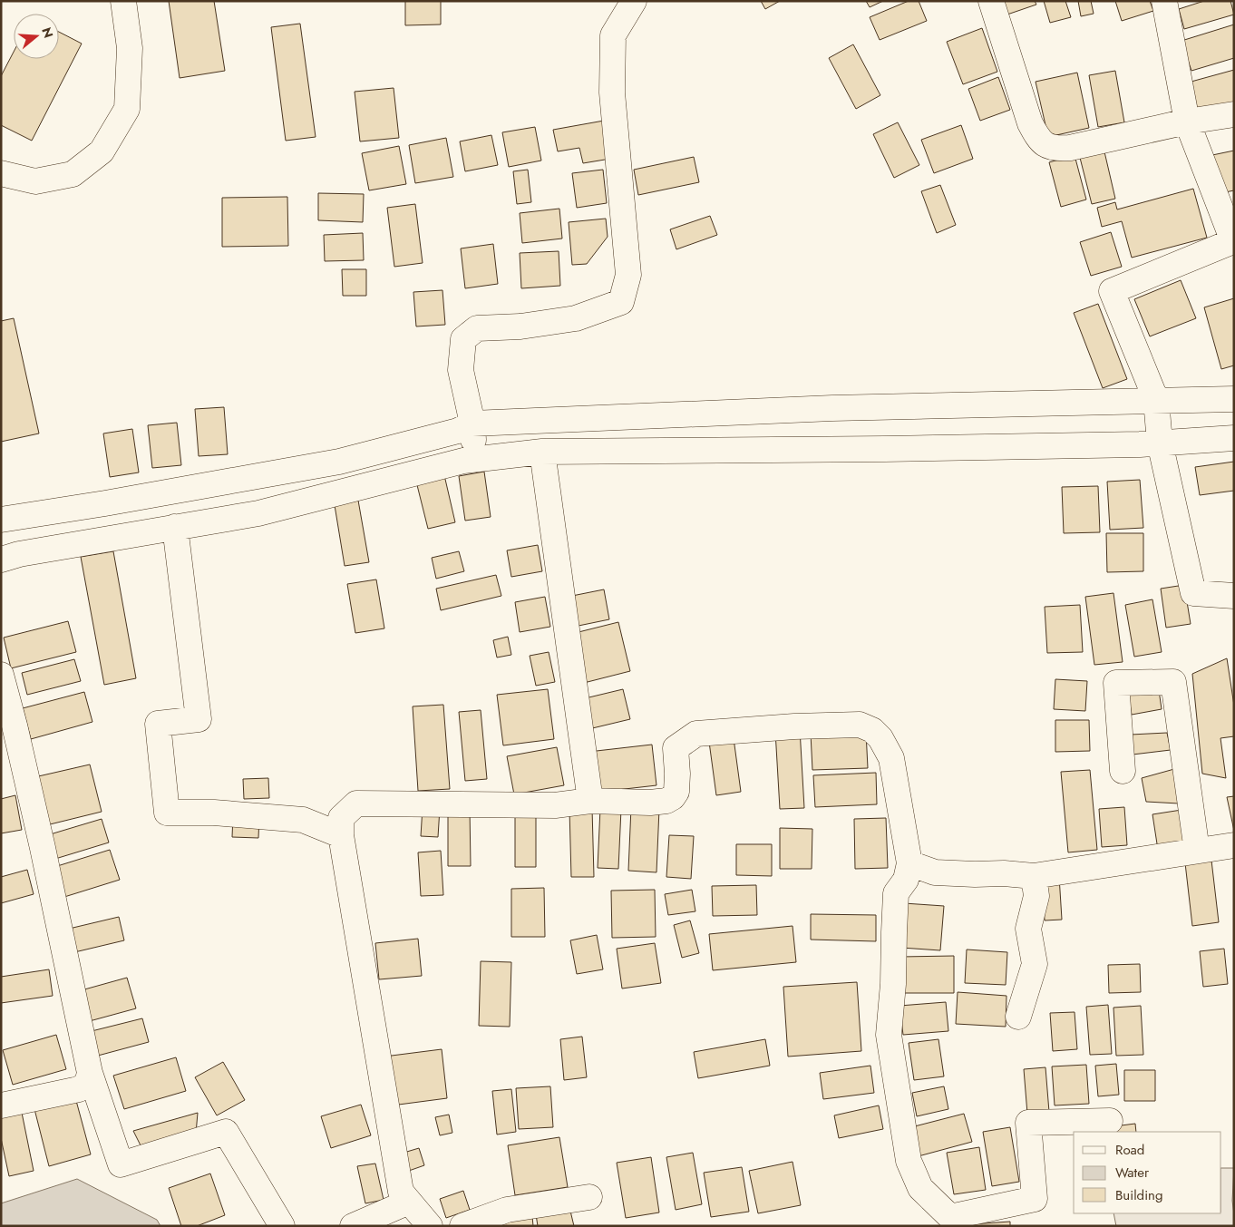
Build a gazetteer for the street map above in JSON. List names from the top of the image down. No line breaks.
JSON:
{"legend":["Road","Water","Building"],"north":"right"}
